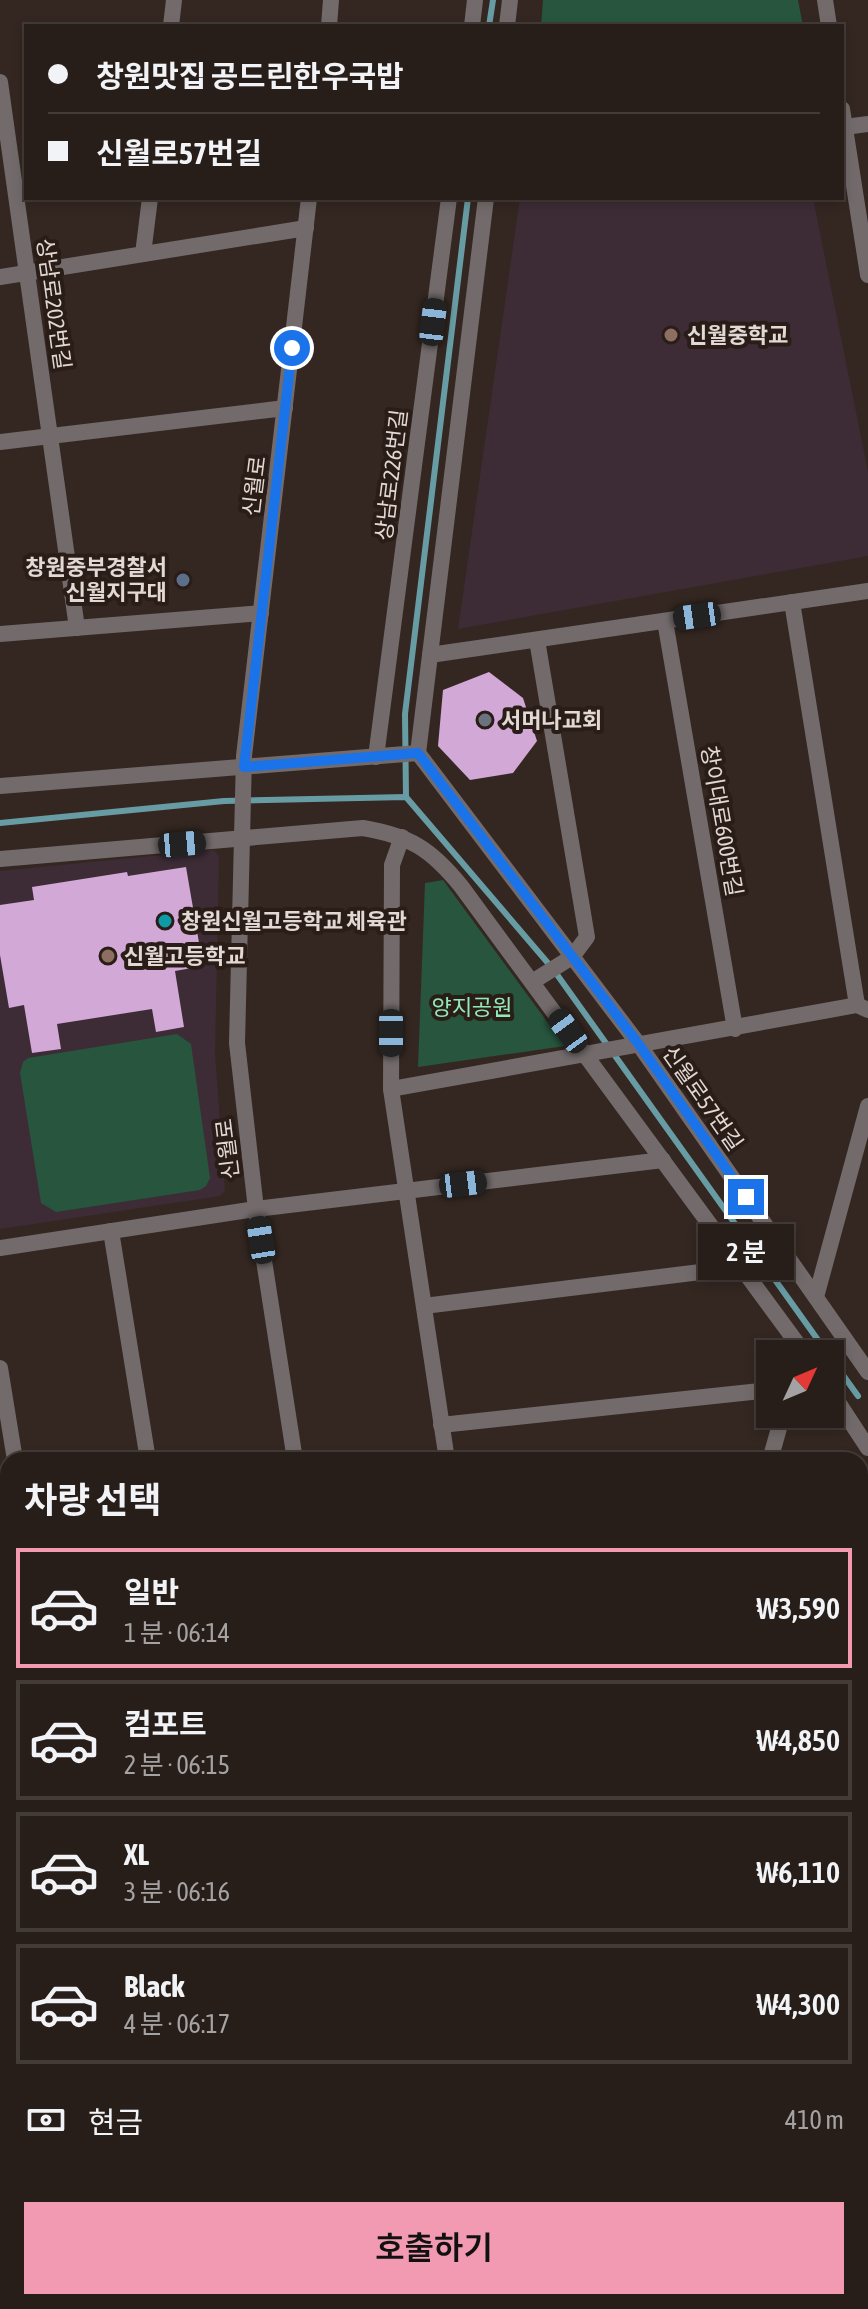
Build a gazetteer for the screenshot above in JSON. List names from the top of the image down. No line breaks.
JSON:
{"streets":{"street":["상남로202번길","상남로226번길","신월로","창이대로600번길","신월로57번길"]},"crossings":[["창이대로600번길","신월로57번길"]],"parks":["양지공원"],"places":["신월중학교","창원중부경찰서 신월지구대","서머나교회","창원신월고등학교 체육관","신월고등학교"],"north":"top right","page":{"banner":["창원맛집 공드린한우국밥","신월로57번길"],"bubble":"2 분","heading":"차량 선택","list":[{"name":"일반","note":"1 분 · 06:14","value":"₩3,590"},{"name":"컴포트","note":"2 분 · 06:15","value":"₩4,850"},{"name":"XL","note":"3 분 · 06:16","value":"₩6,110"},{"name":"Black","note":"4 분 · 06:17","value":"₩4,300"}],"pay":["현금","410 m"],"buttons":"호출하기"}}
